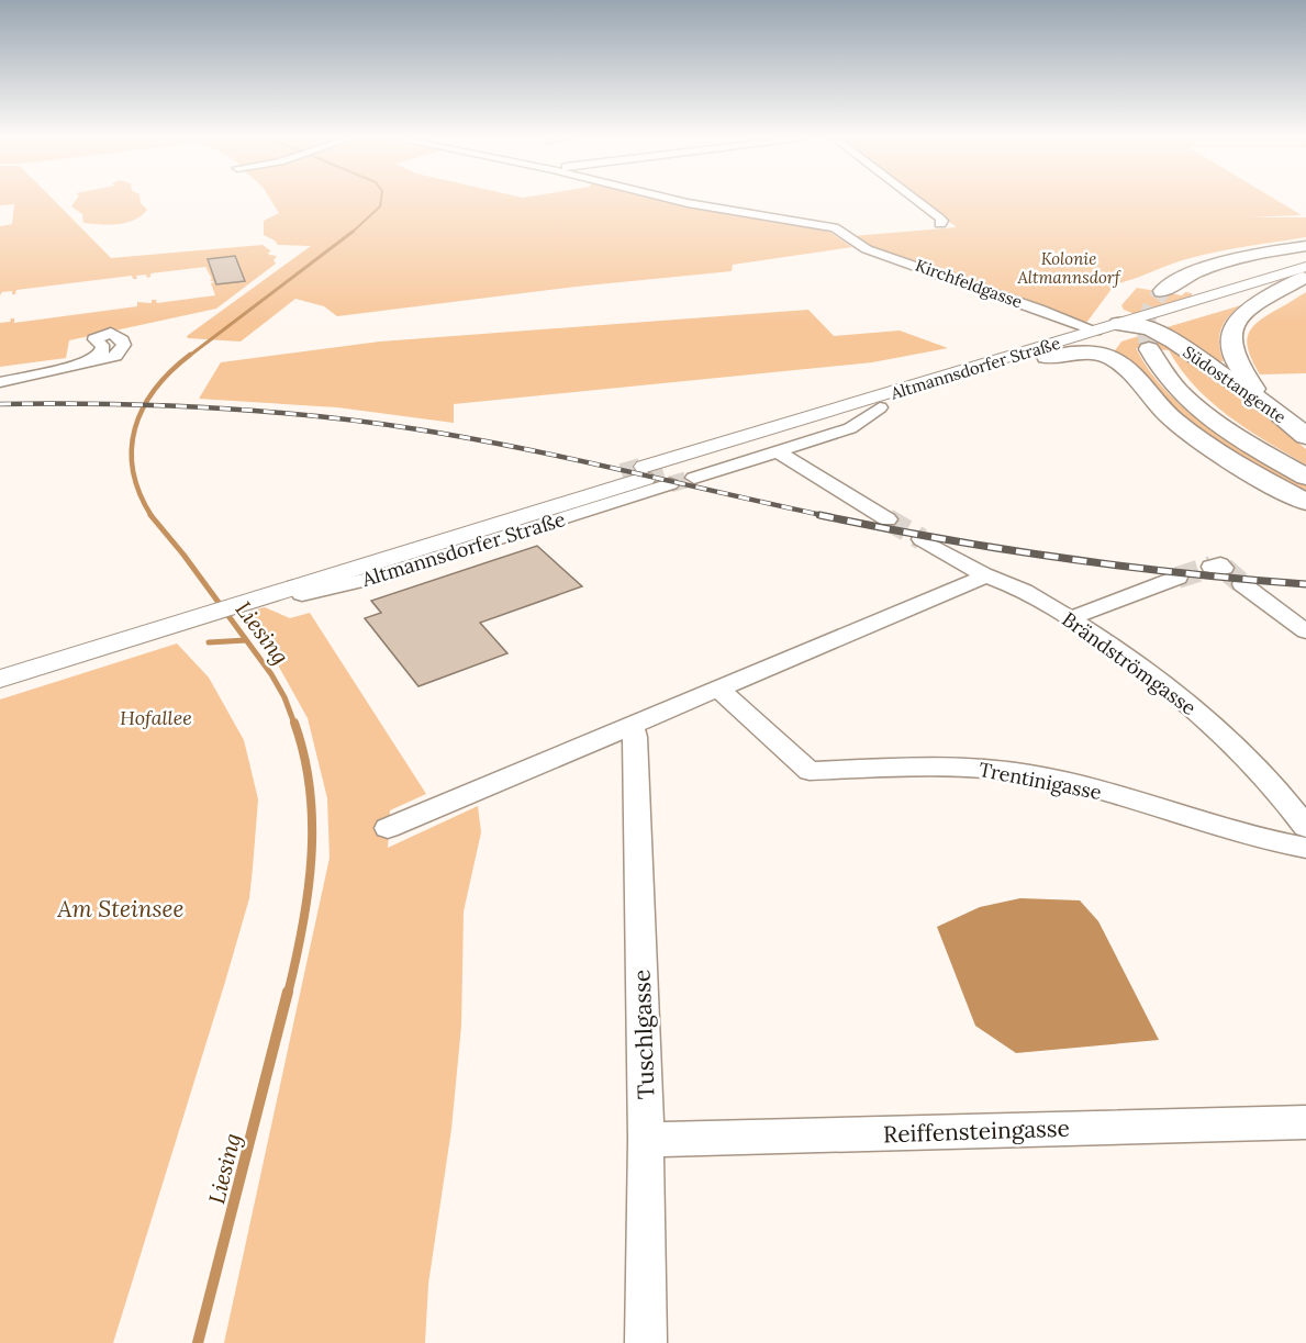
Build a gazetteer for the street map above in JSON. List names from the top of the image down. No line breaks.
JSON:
{"streets":{"highway":["Südosttangente"],"main road":["Altmannsdorfer Straße"],"street":["Kirchfeldgasse","Brändströmgasse","Trentinigasse","Tuschlgasse","Reiffensteingasse"]},"crossings":[["Kirchfeldgasse","Altmannsdorfer Straße"],["Altmannsdorfer Straße","Südosttangente"],["Tuschlgasse","Reiffensteingasse"]],"water":["Liesing"],"parks":["Kolonie Altmannsdorf","Hofallee","Am Steinsee"]}
